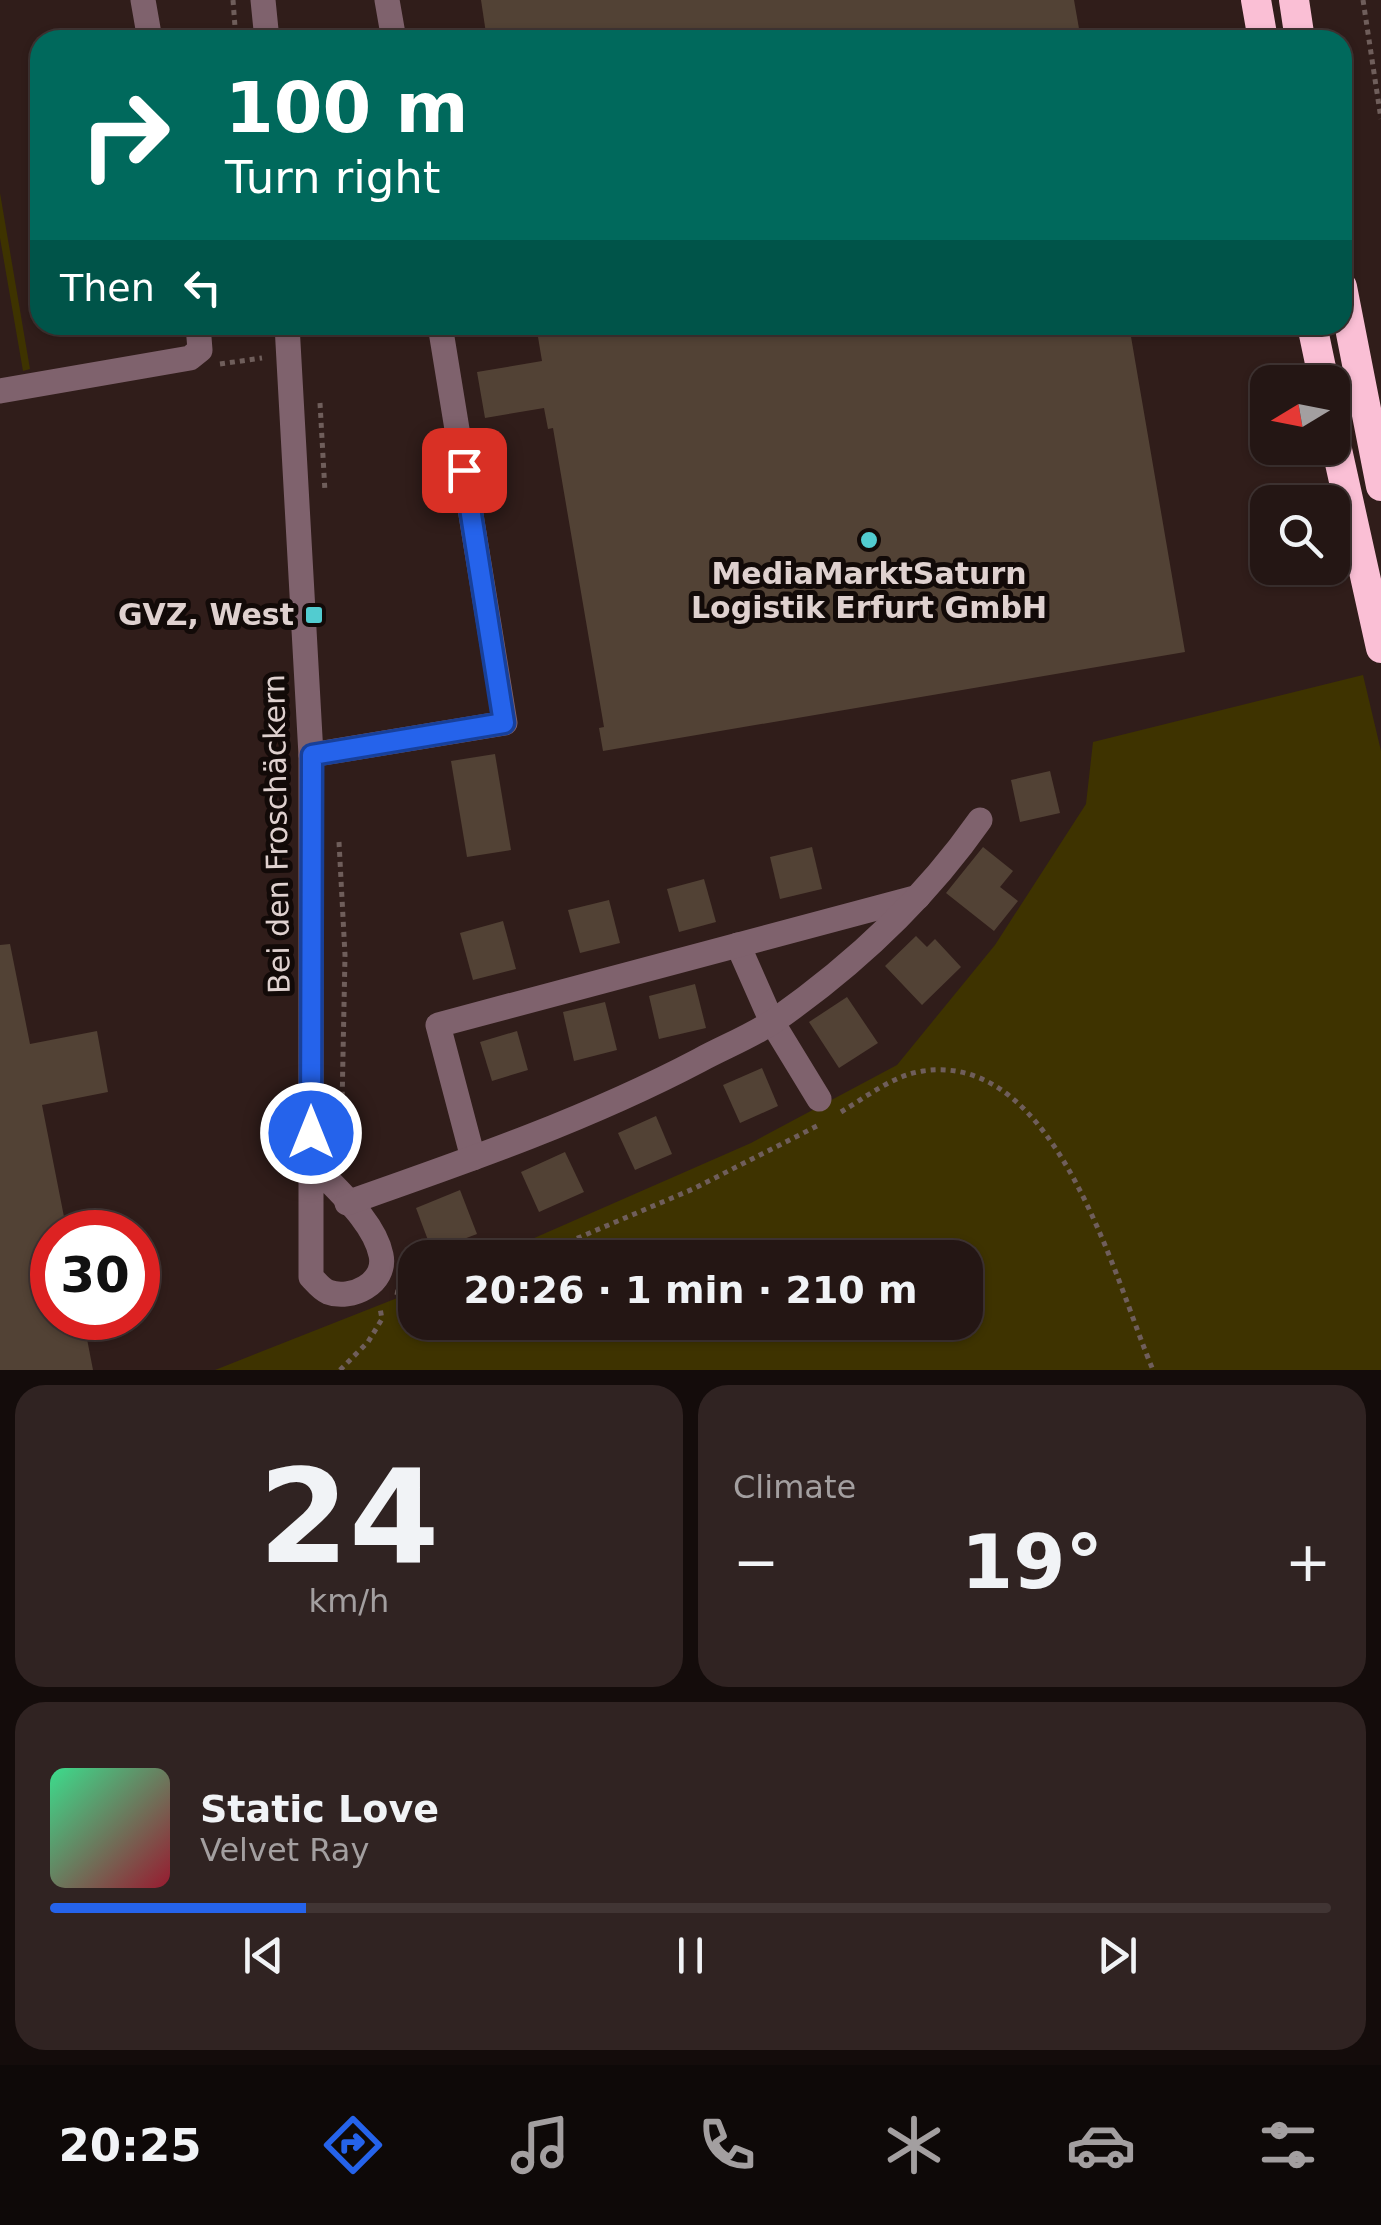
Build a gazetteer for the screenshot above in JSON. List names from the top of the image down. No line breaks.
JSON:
{"streets":{"street":["Bei den Froschäckern"]},"places":{"other":["MediaMarktSaturn Logistik Erfurt GmbH"],"transit":["GVZ, West"]},"north":"left","page":{"turn":["100 m","Turn right"],"then":"Then","limit":"30","trip":"20:26 · 1 min · 210 m","tile":[["24","km/h"],"Climate"],"heat":["−","19°","+"],"song":["Static Love","Velvet Ray"],"tabs":"20:25"}}
